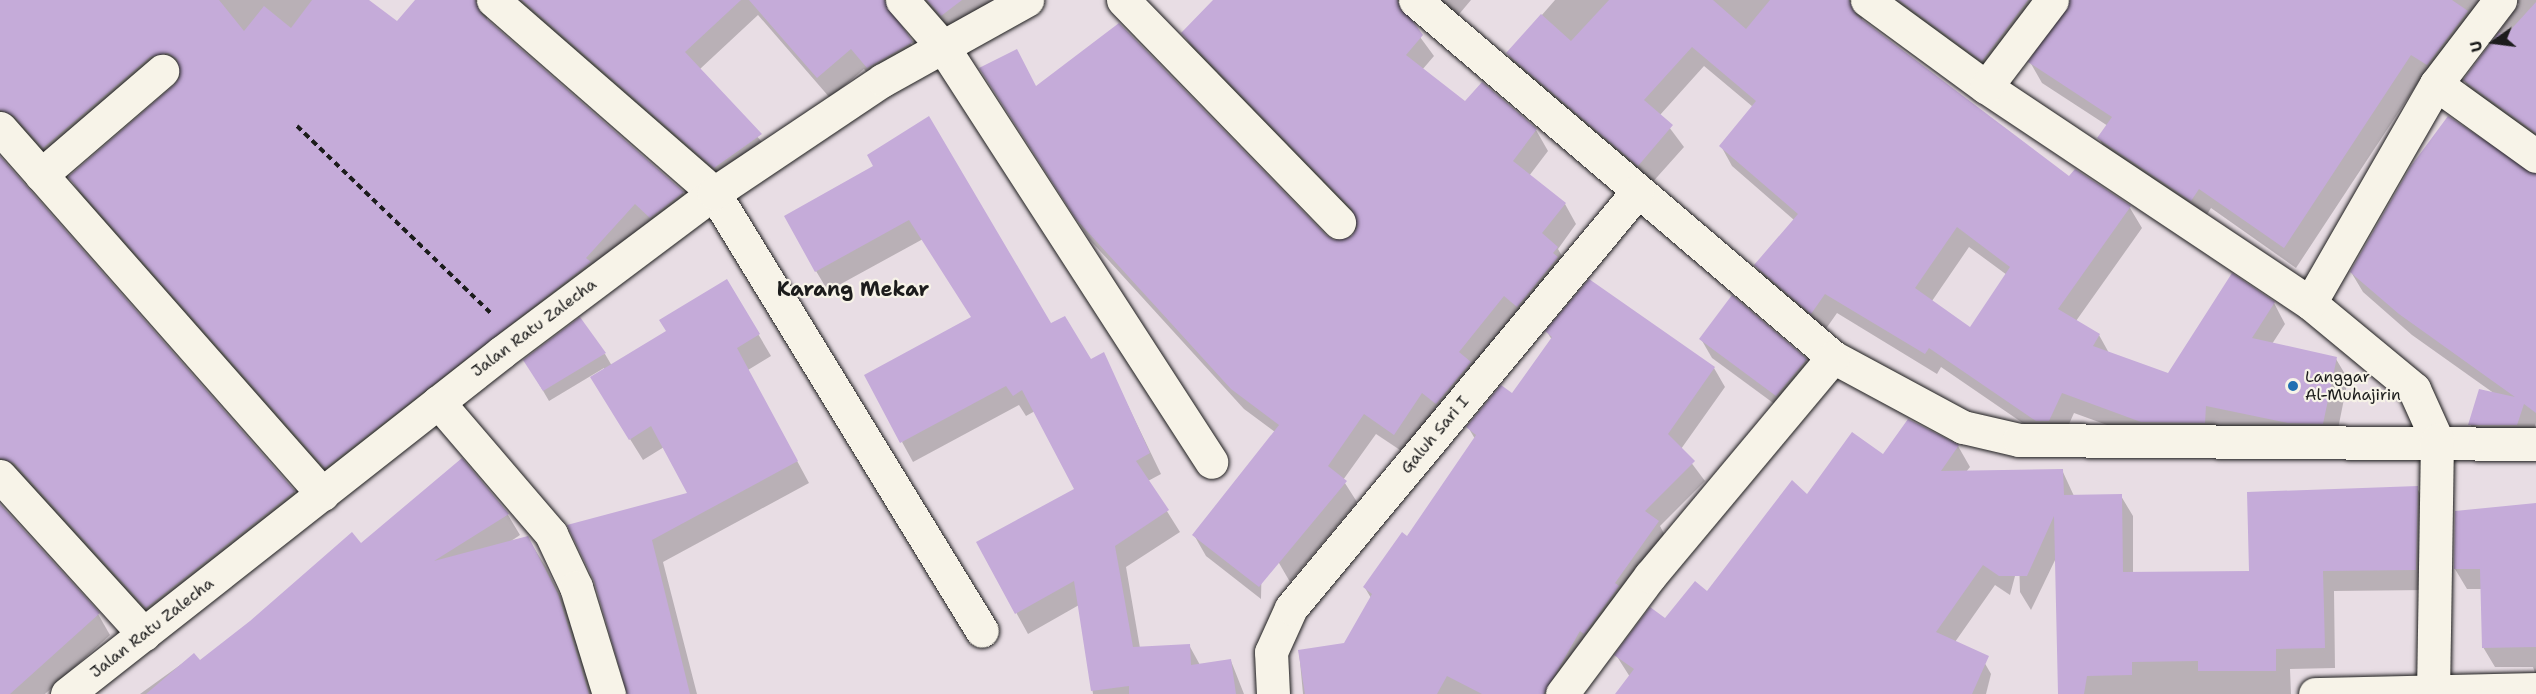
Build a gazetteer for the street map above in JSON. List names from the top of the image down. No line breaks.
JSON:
{"streets":{"street":["Jalan Ratu Zalecha","Galuh Sari I"]},"districts":["Karang Mekar"],"places":["Langgar Al-Muhajirin"],"north":"left"}
